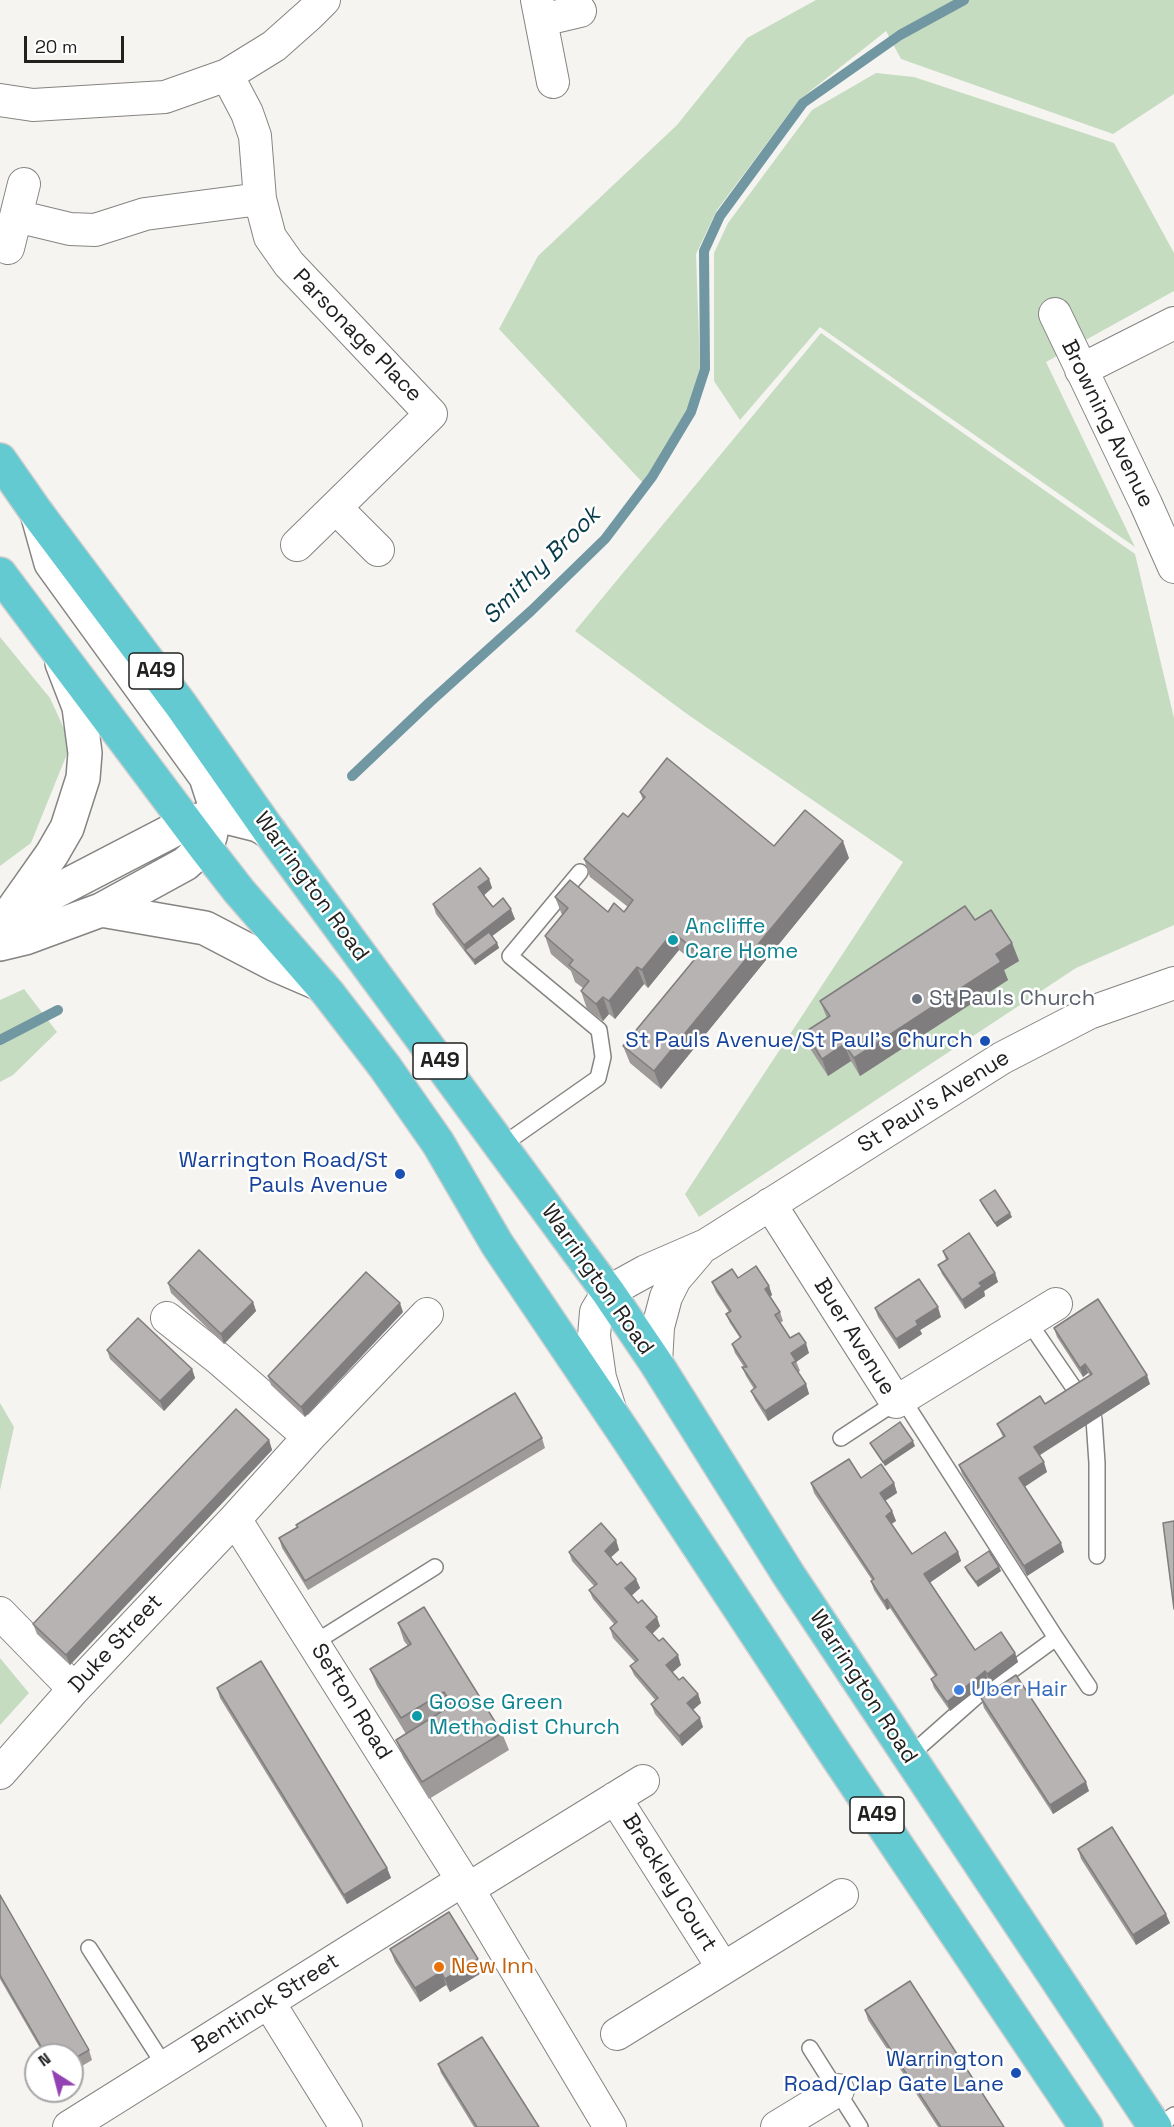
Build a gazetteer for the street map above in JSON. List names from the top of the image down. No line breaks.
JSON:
{"streets":{"highway":["A49","Warrington Road"],"street":["Parsonage Place","Browning Avenue","St Paul's Avenue","Buer Avenue","Duke Street","Sefton Road","Brackley Court","Bentinck Street"]},"crossings":[["Warrington Road","St Paul's Avenue"],["St Paul's Avenue","Buer Avenue"],["Duke Street","Sefton Road"],["Sefton Road","Bentinck Street"],["Brackley Court","Bentinck Street"]],"water":["Smithy Brook"],"places":["Ancliffe Care Home","St Pauls Church","St Pauls Avenue/St Paul's Church","Warrington Road/St Pauls Avenue","Uber Hair","Goose Green Methodist Church","New Inn","Warrington Road/Clap Gate Lane"],"scale_bar":"20 m","north":"top left"}
